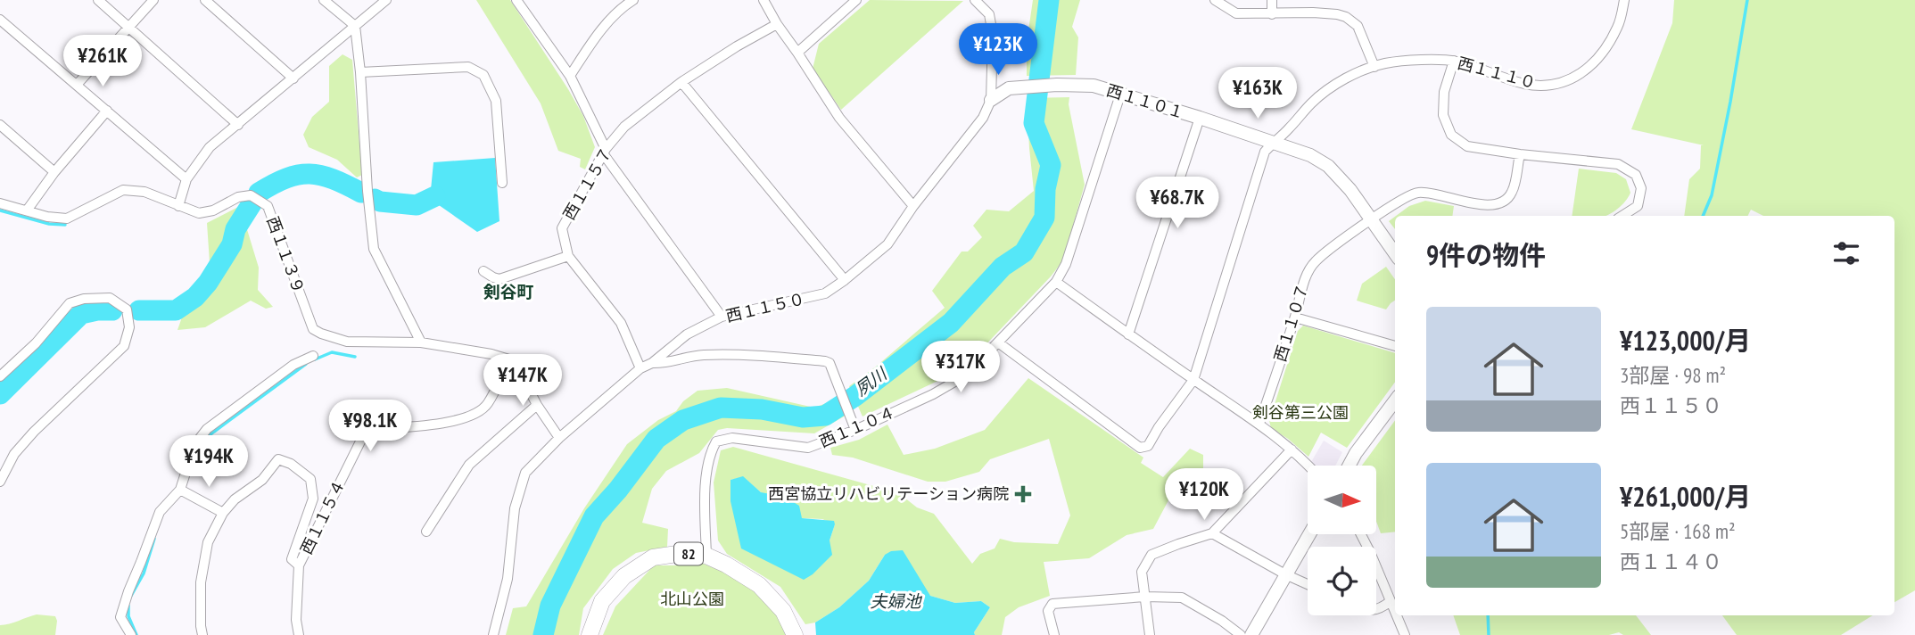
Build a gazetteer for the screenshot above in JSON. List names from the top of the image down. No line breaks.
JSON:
{"streets":{"main road":["82"],"street":["西１１１０","西１１０１","西１１５７","西１１３９","西１１５０","西１１０７","西１１０４","西１１５４"]},"crossings":[["西１１１０","西１１０１"],["西１１１０","西１１０４"],["西１１０１","西１１５０"],["西１１０１","西１１０７"],["西１１０１","西１１０４"],["西１１５７","西１１５０"],["西１１０４","82"]],"districts":["剣谷町"],"water":["夙川","夫婦池"],"parks":["剣谷第三公園","北山公園"],"places":{"health":["西宮協立リハビリテーション病院"]},"north":"right","page":{"price":["¥123K","¥261K","¥163K","¥68.7K","¥317K","¥147K","¥98.1K","¥194K","¥120K"],"heading":"9件の物件","list":[{"name":"¥123,000/月","note":"3部屋 · 98 m² · 西１１５０"},{"name":"¥261,000/月","note":"5部屋 · 168 m² · 西１１４０"}]}}
